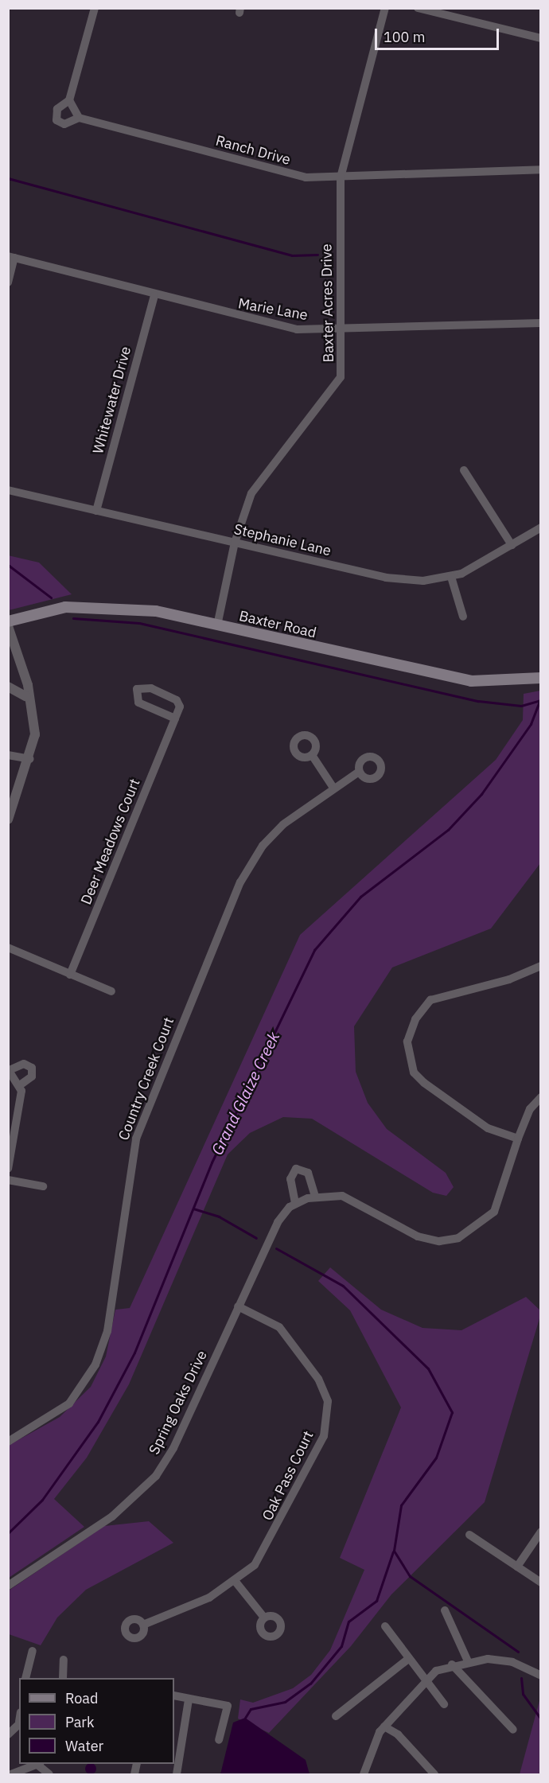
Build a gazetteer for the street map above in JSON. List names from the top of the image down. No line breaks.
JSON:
{"streets":{"main road":["Baxter Road"],"street":["Ranch Drive","Baxter Acres Drive","Marie Lane","Whitewater Drive","Stephanie Lane","Deer Meadows Court","Country Creek Court","Spring Oaks Drive","Oak Pass Court"]},"crossings":[["Ranch Drive","Baxter Acres Drive"],["Baxter Acres Drive","Marie Lane"],["Baxter Acres Drive","Stephanie Lane"],["Baxter Acres Drive","Baxter Road"],["Marie Lane","Whitewater Drive"],["Whitewater Drive","Stephanie Lane"],["Spring Oaks Drive","Oak Pass Court"]],"water":["Grand Glaize Creek"],"legend":["Road","Park","Water"],"scale_bar":"100 m"}
